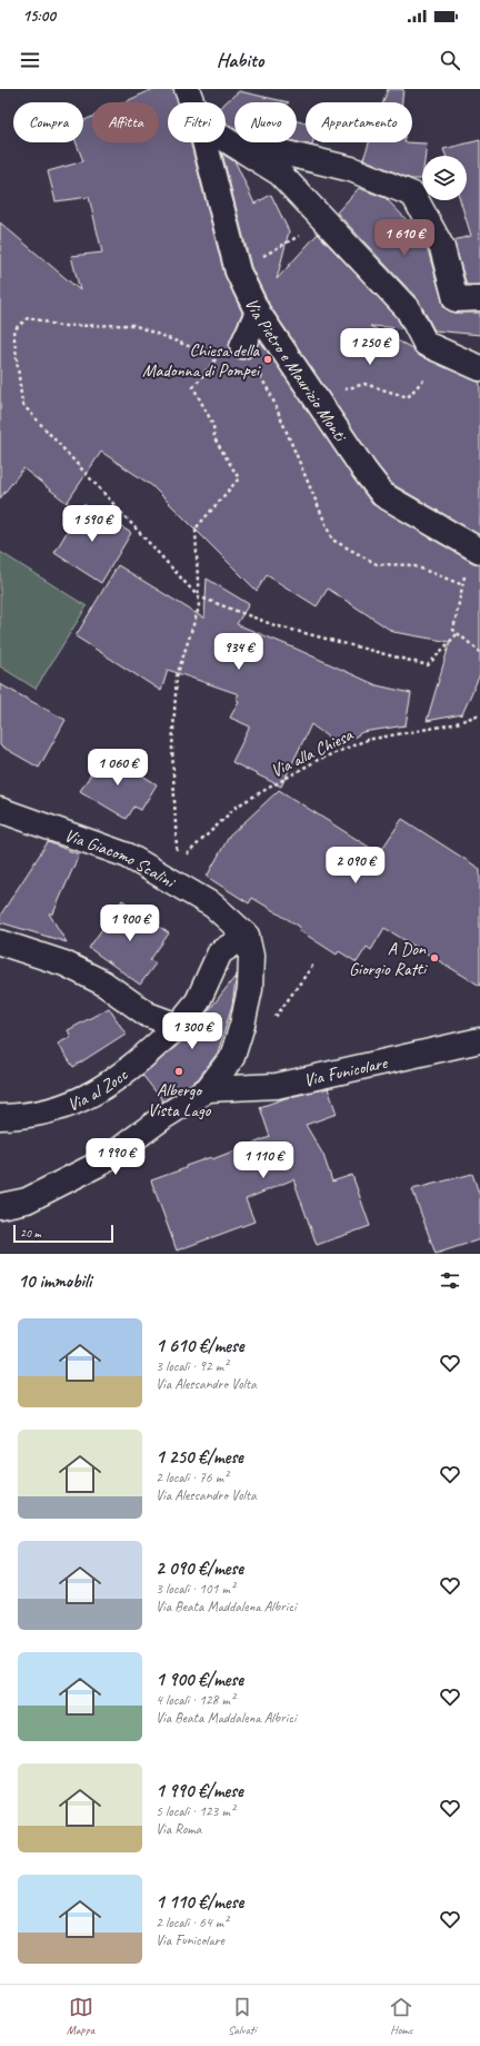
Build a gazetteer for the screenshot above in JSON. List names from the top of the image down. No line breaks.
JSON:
{"streets":{"street":["Via Pietro e Maurizio Monti","Via Giacomo Scalini","Via Funicolare","Via al Zocc"],"path":["Via alla Chiesa"]},"crossings":[["Via Giacomo Scalini","Via al Zocc"]],"places":["Chiesa della Madonna di Pompei","A Don Giorgio Ratti","Albergo Vista Lago"],"scale_bar":"20 m","page":{"status":"15:00","header":"Habito","chip":["Compra","Affitta","Filtri","Nuovo","Appartamento"],"price":["1 610 €","1 250 €","1 590 €","934 €","1 060 €","2 090 €","1 900 €","1 300 €","1 990 €","1 110 €"],"scale":"20 m","heading":"10 immobili","list":[{"name":"1 610 €/mese","note":"3 locali · 92 m² · Via Alessandro Volta"},{"name":"1 250 €/mese","note":"2 locali · 76 m² · Via Alessandro Volta"},{"name":"2 090 €/mese","note":"3 locali · 101 m² · Via Beata Maddalena Albrici"},{"name":"1 900 €/mese","note":"4 locali · 128 m² · Via Beata Maddalena Albrici"},{"name":"1 990 €/mese","note":"5 locali · 123 m² · Via Roma"},{"name":"1 110 €/mese","note":"2 locali · 64 m² · Via Funicolare"}],"tabs":["Mappa","Salvati","Home"]}}
